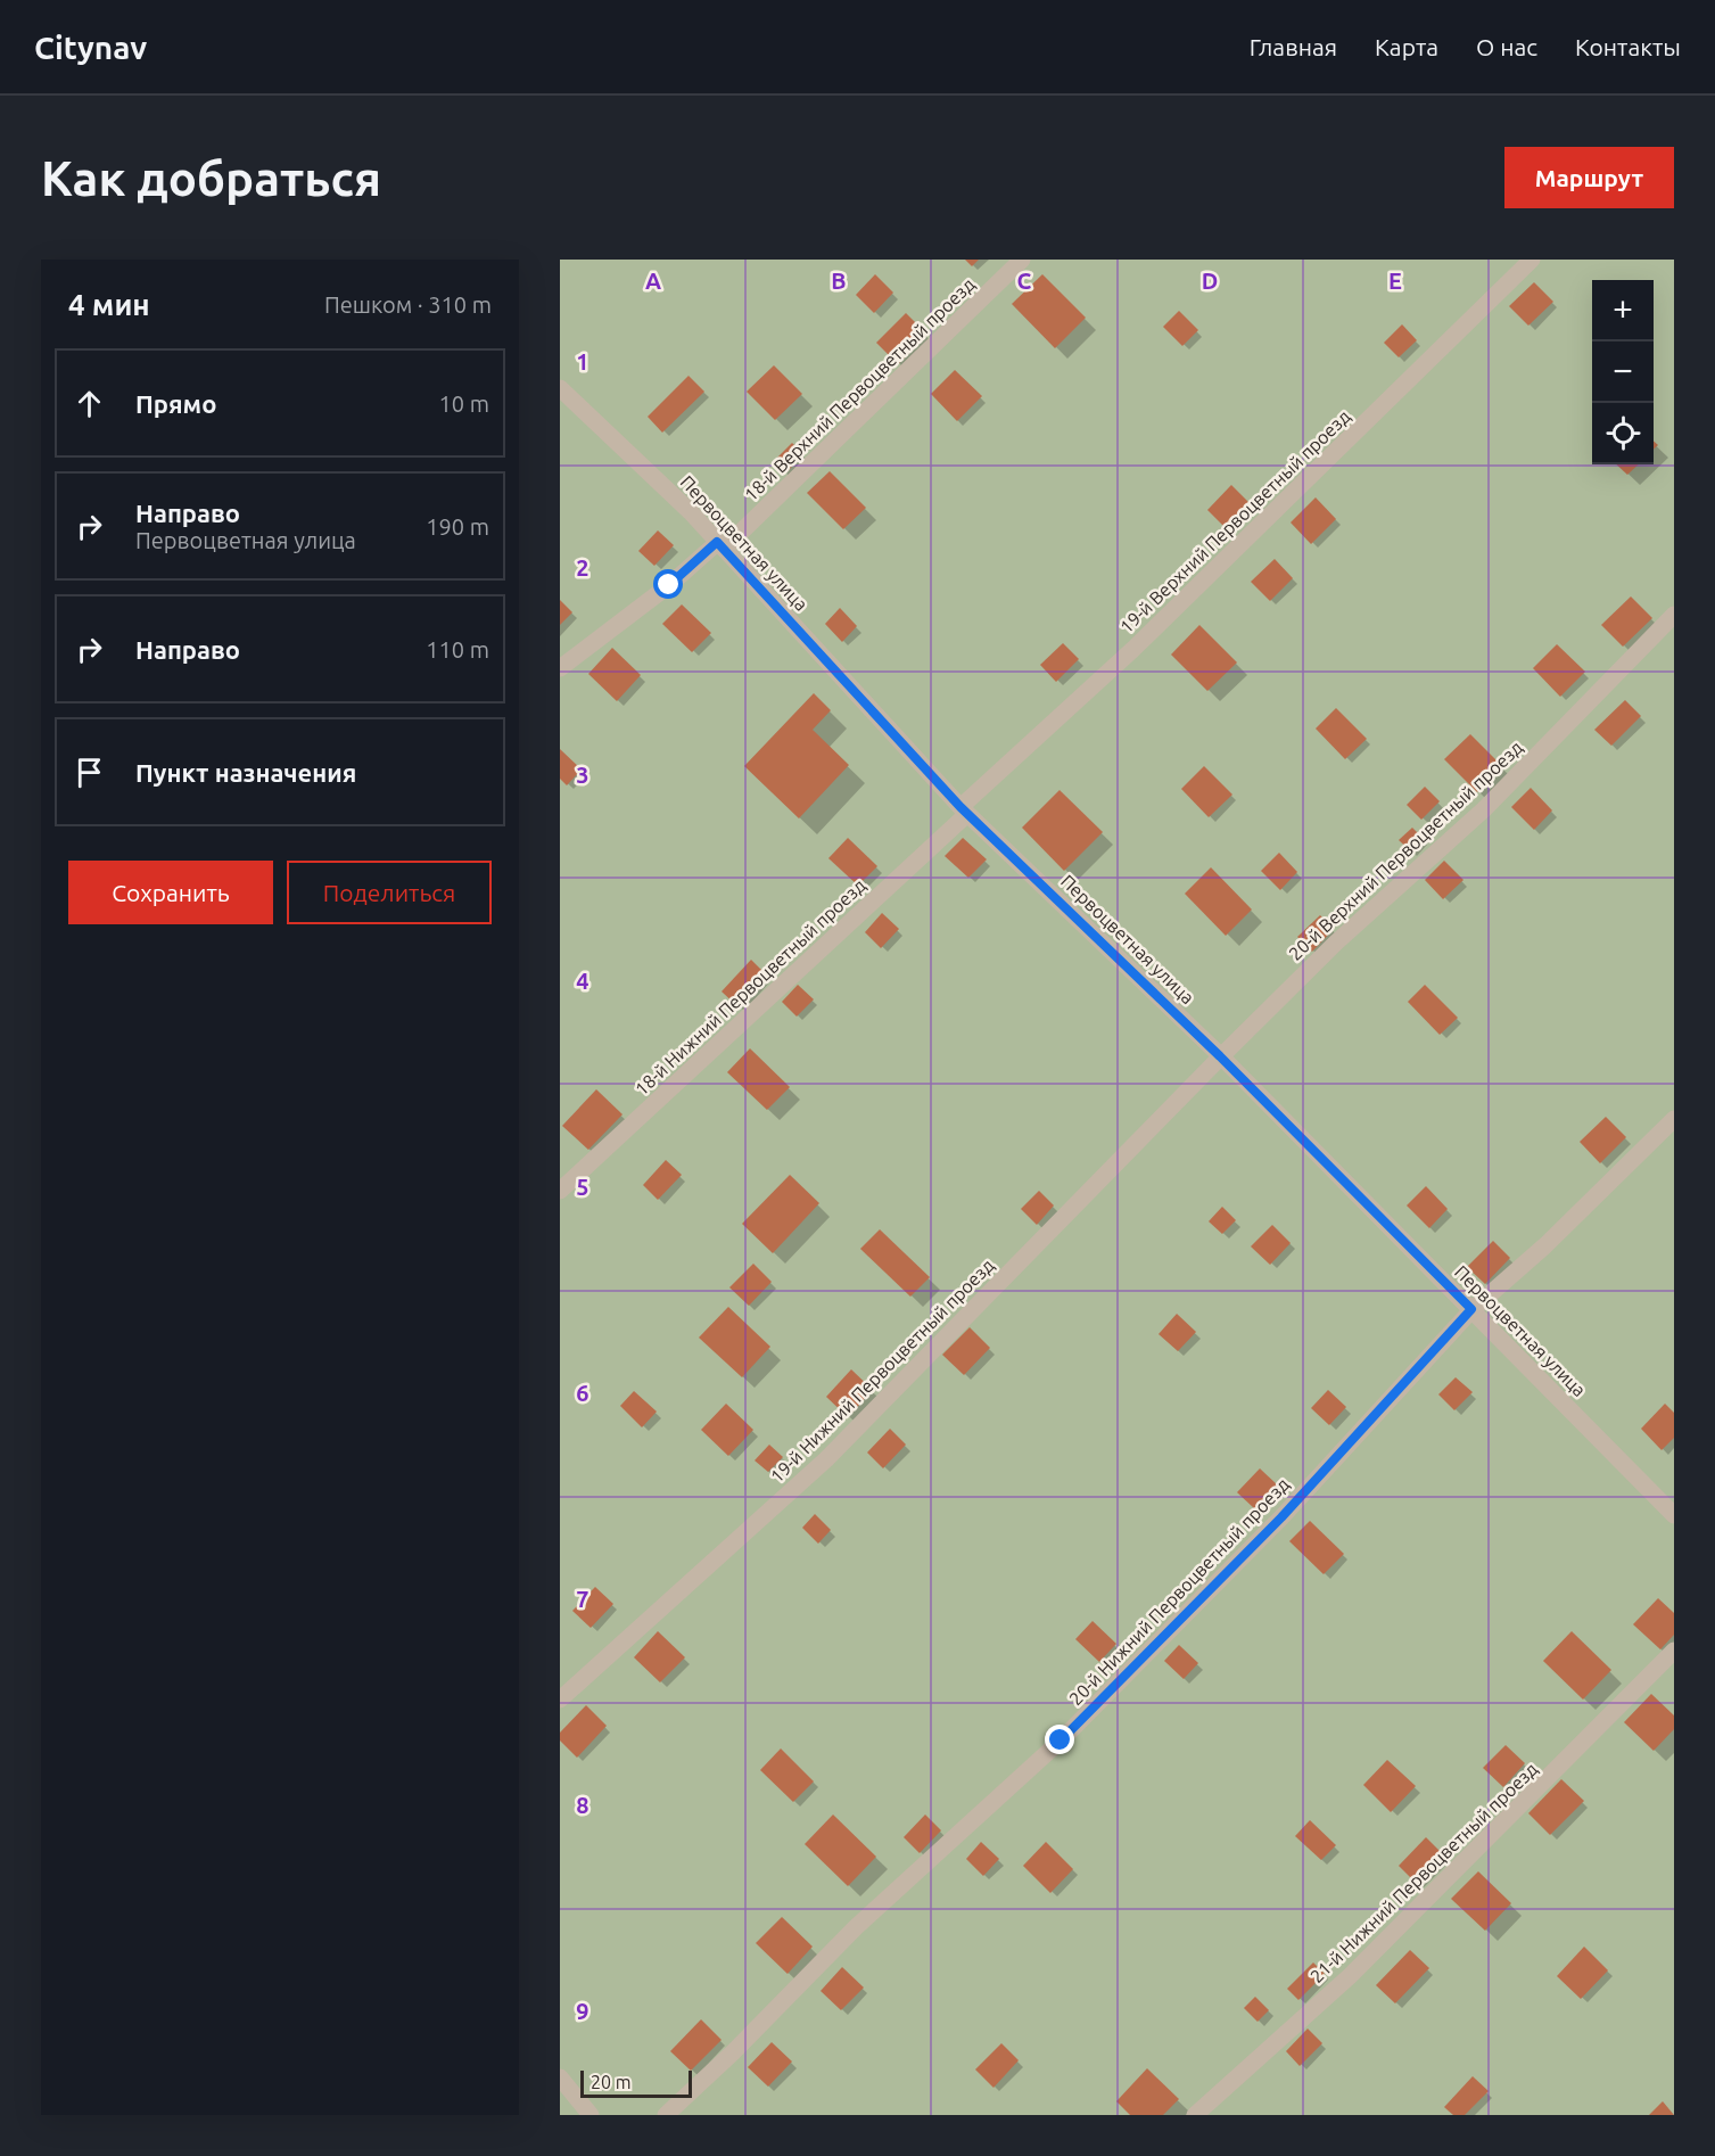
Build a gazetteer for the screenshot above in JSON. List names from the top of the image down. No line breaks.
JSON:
{"streets":{"lane":["18-й Верхний Первоцветный проезд","19-й Верхний Первоцветный проезд","Первоцветная улица","20-й Верхний Первоцветный проезд","18-й Нижний Первоцветный проезд","19-й Нижний Первоцветный проезд","20-й Нижний Первоцветный проезд","21-й Нижний Первоцветный проезд"]},"crossings":[["18-й Верхний Первоцветный проезд","Первоцветная улица"],["19-й Верхний Первоцветный проезд","Первоцветная улица"],["19-й Верхний Первоцветный проезд","18-й Нижний Первоцветный проезд"],["Первоцветная улица","20-й Верхний Первоцветный проезд"],["Первоцветная улица","18-й Нижний Первоцветный проезд"],["Первоцветная улица","19-й Нижний Первоцветный проезд"],["Первоцветная улица","20-й Нижний Первоцветный проезд"],["20-й Верхний Первоцветный проезд","19-й Нижний Первоцветный проезд"]],"scale_bar":"20 m","page":{"header":"Citynav","nav":["Главная","Карта","О нас","Контакты"],"buttons":["Маршрут",["Сохранить","Поделиться"]],"title":"Как добраться","heading":["4 мин","Пешком · 310 m"],"map_buttons":["+","−"],"list":[["Прямо","10 m"],["Направо","Первоцветная улица","190 m"],["Направо","110 m"],"Пункт назначения"],"scale":"20 m"},"grid":{"columns":["A","B","C","D","E"],"rows":["1","2","3","4","5","6","7","8","9"]}}
